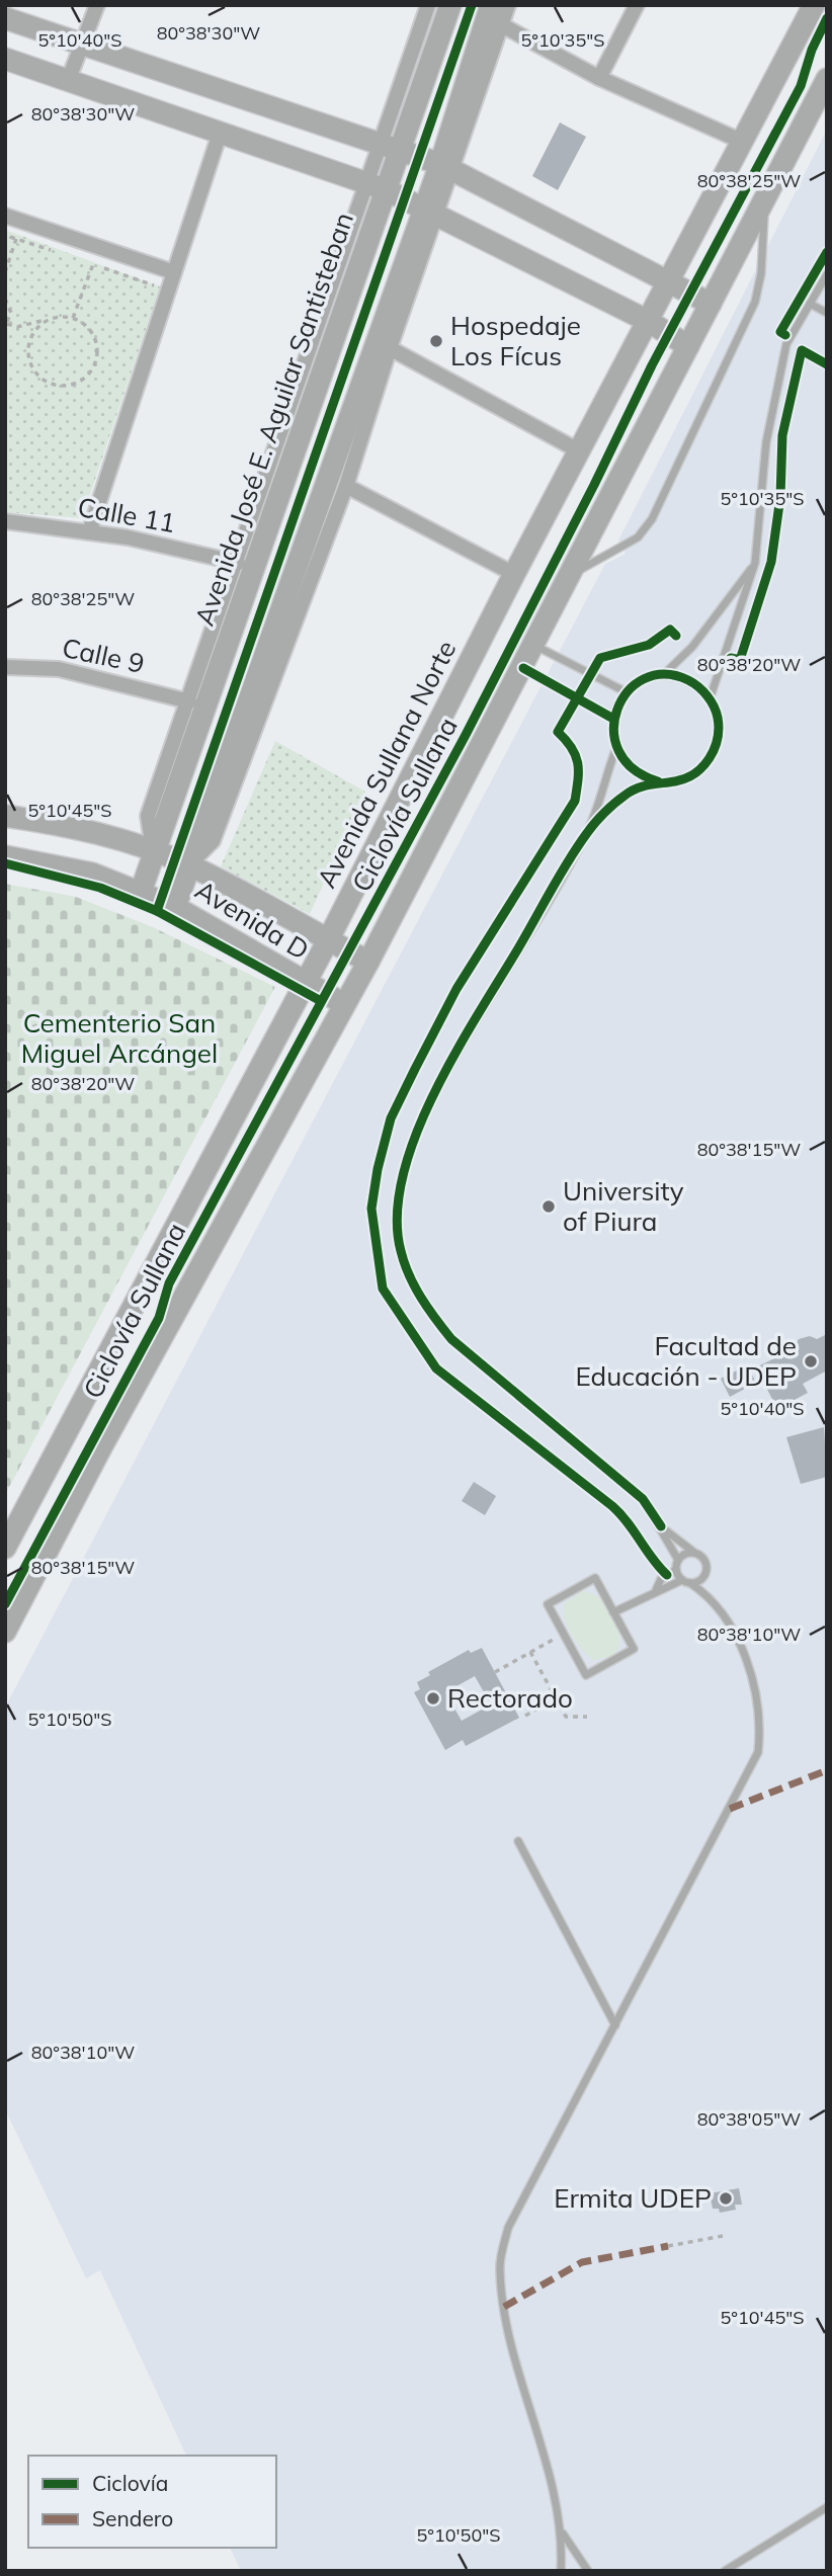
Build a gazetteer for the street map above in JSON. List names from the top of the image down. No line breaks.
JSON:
{"streets":{"main road":["Avenida José E. Aguilar Santisteban","Avenida Sullana Norte","Avenida D"],"street":["Calle 11","Calle 9"],"cycle path":["Ciclovía Sullana"]},"crossings":[["Avenida José E. Aguilar Santisteban","Calle 11"],["Avenida José E. Aguilar Santisteban","Calle 9"],["Avenida José E. Aguilar Santisteban","Avenida D"],["Avenida Sullana Norte","Avenida D"]],"parks":["Cementerio San Miguel Arcángel"],"places":["Hospedaje Los Fícus","University of Piura","Facultad de Educación - UDEP","Rectorado","Ermita UDEP"],"legend":["Ciclovía","Sendero"],"coordinates":["80°38'30\"W","5°10'40\"S","5°10'35\"S","80°38'25\"W","80°38'20\"W","5°10'45\"S","80°38'15\"W","80°38'10\"W","5°10'50\"S","80°38'05\"W"]}
